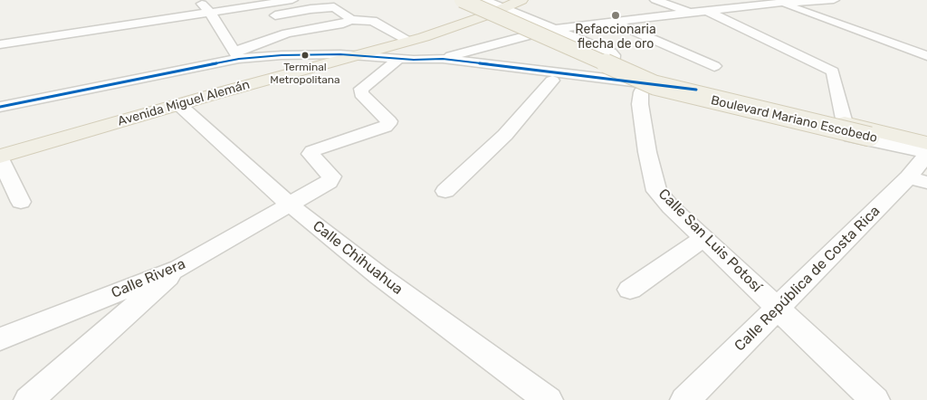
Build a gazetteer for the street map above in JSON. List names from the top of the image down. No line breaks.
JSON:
{"streets":{"main road":["Avenida Miguel Alemán","Boulevard Mariano Escobedo"],"street":["Calle San Luis Potosí","Calle Chihuahua","Calle Rivera","Calle República de Costa Rica"]},"crossings":[["Avenida Miguel Alemán","Boulevard Mariano Escobedo"],["Avenida Miguel Alemán","Calle Chihuahua"],["Boulevard Mariano Escobedo","Calle República de Costa Rica"],["Calle San Luis Potosí","Calle República de Costa Rica"],["Calle Chihuahua","Calle Rivera"]],"places":["Refaccionaria flecha de oro","Terminal Metropolitana"]}
